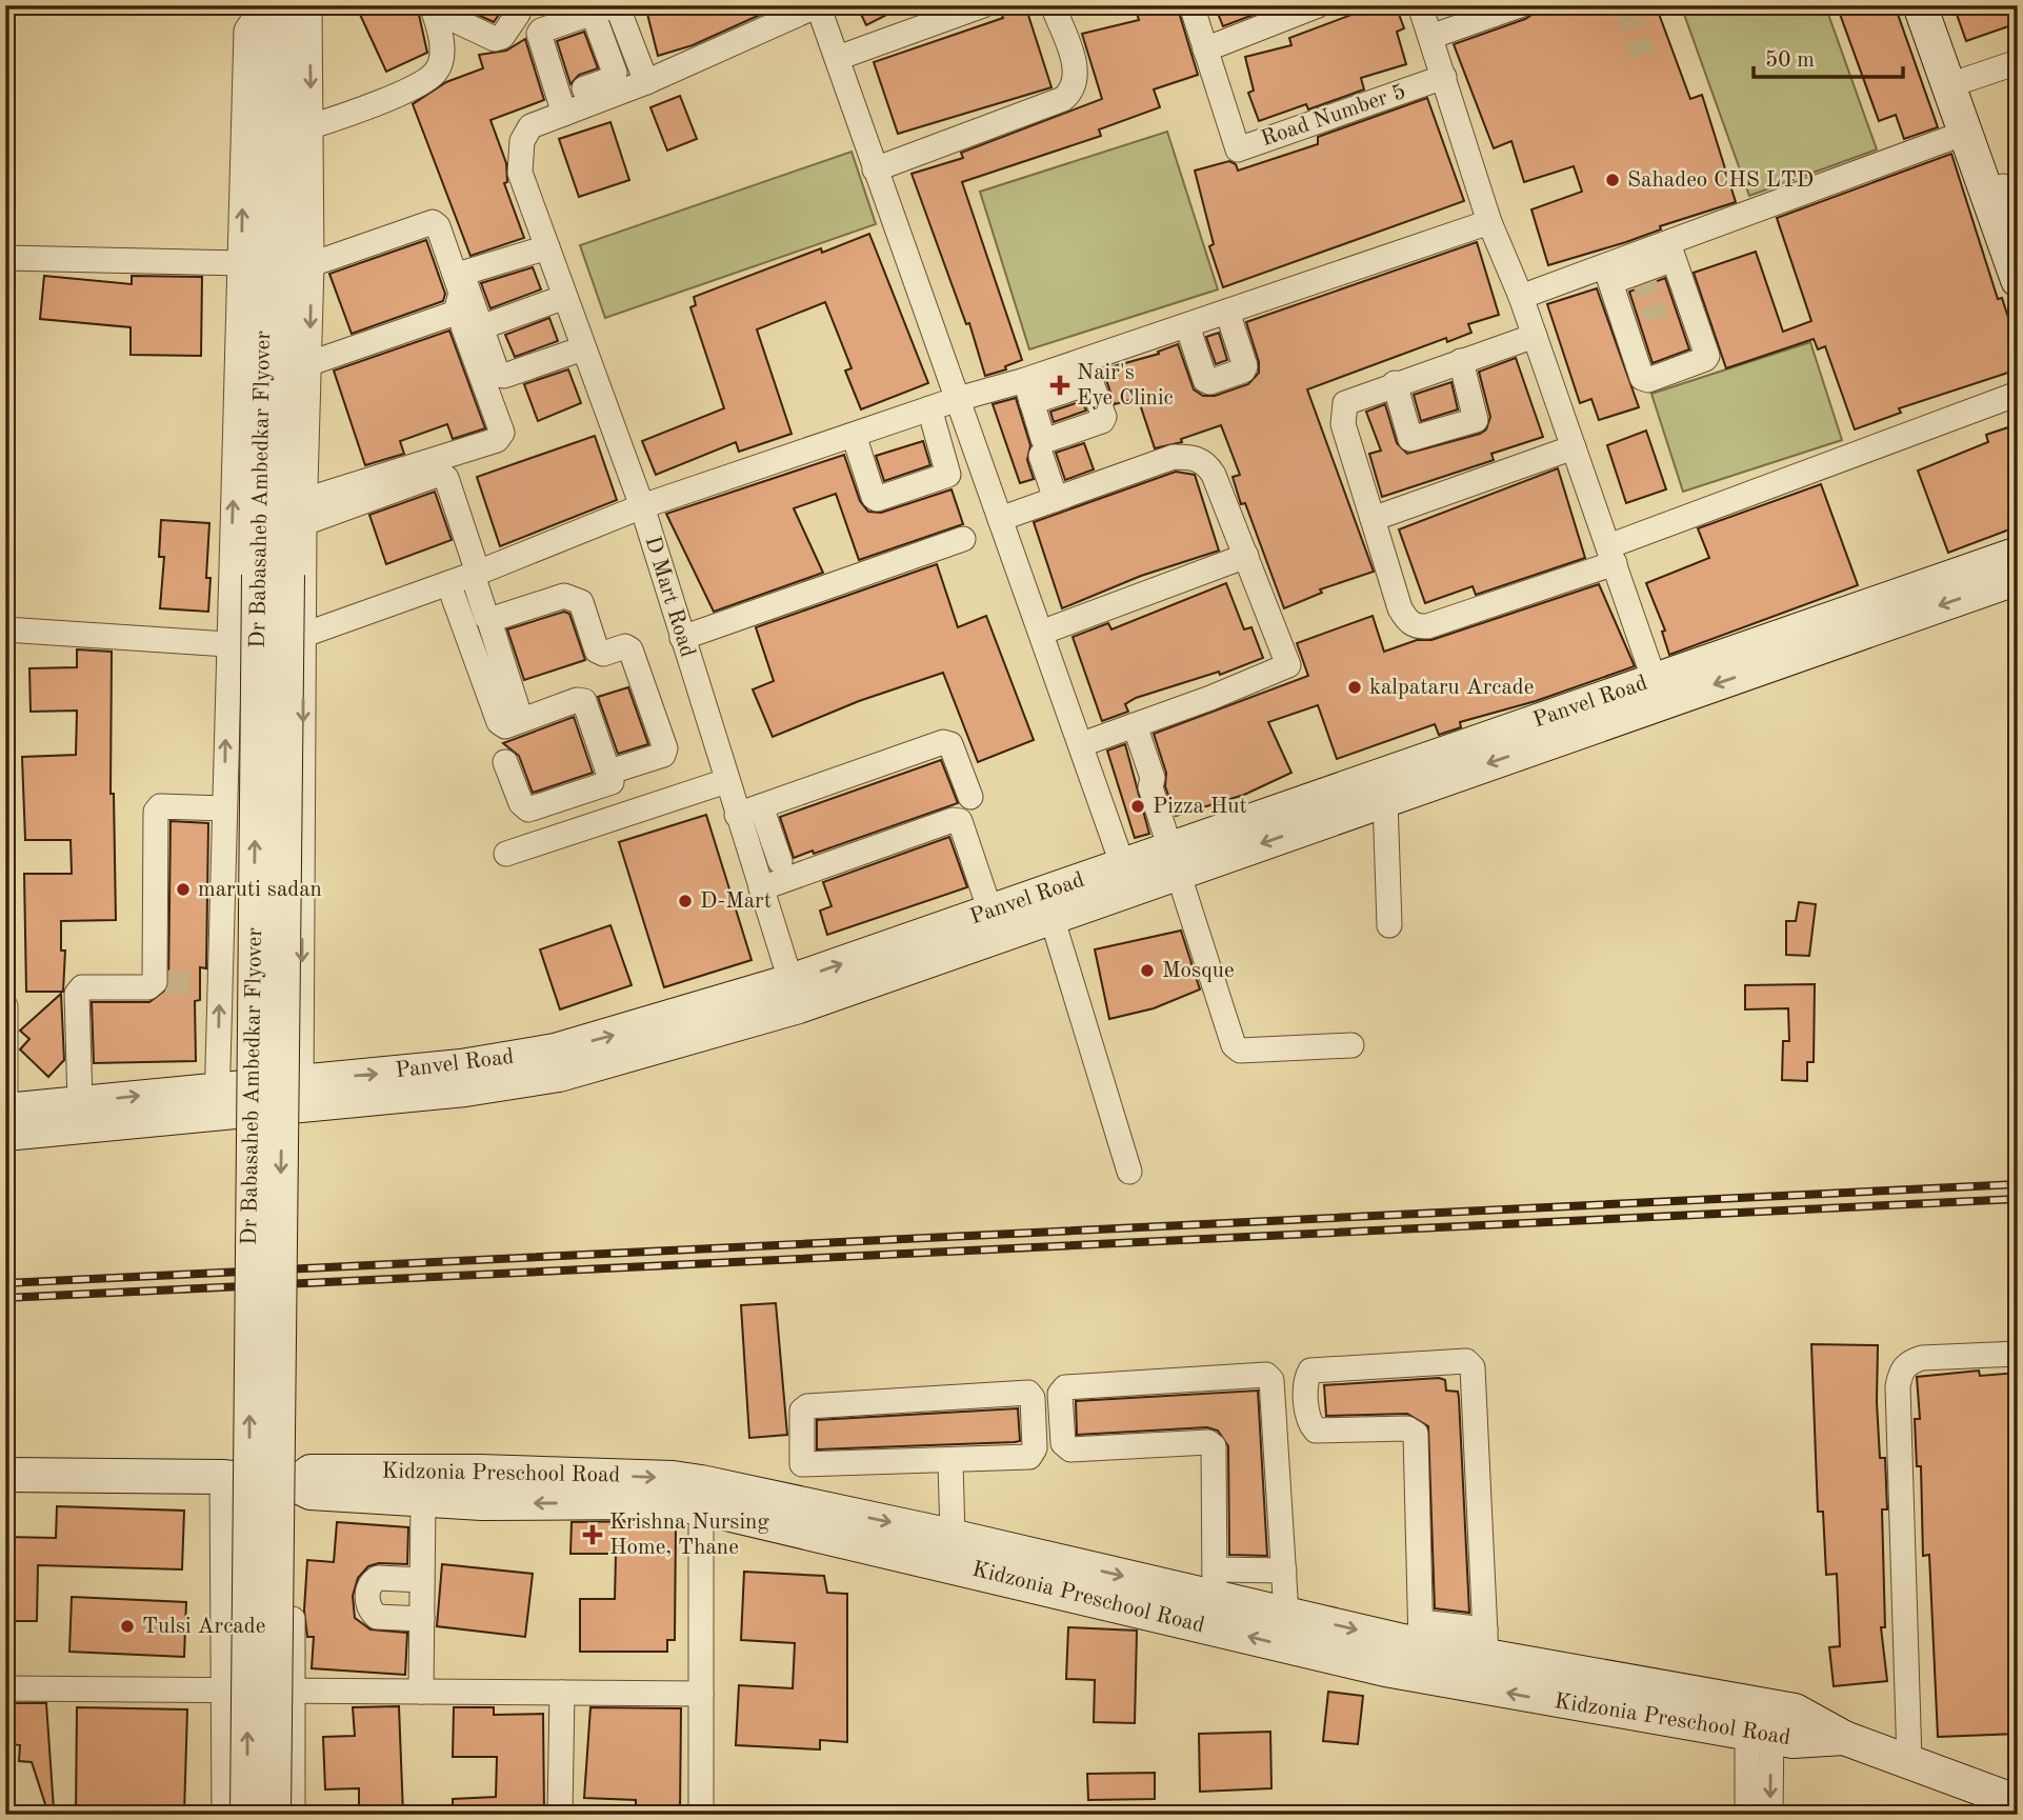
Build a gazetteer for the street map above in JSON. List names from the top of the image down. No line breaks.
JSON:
{"streets":{"street":["Road Number 5","Dr Babasaheb Ambedkar Flyover","D Mart Road","Panvel Road","Kidzonia Preschool Road"]},"crossings":[["D Mart Road","Panvel Road"]],"places":{"other":["Sahadeo CHS LTD","kalpataru Arcade","Pizza Hut","maruti sadan","D-Mart","Mosque","Tulsi Arcade"],"health":["Nair's Eye Clinic","Krishna Nursing Home, Thane"]},"scale_bar":"50 m"}
